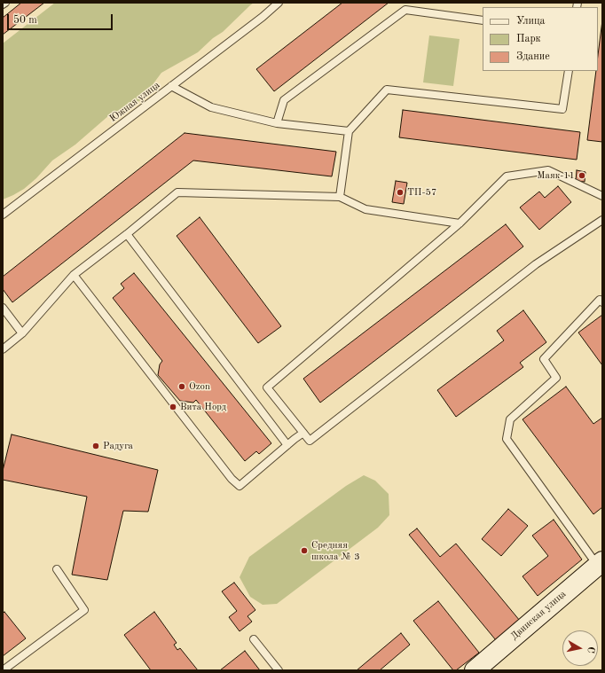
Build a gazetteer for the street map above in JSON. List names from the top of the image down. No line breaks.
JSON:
{"streets":{"street":["Двинская улица"],"lane":["Южная улица"]},"places":["Маяк-11","ТП-57","Ozon","Вита Норд","Радуга","Средняя школа № 3"],"legend":["Улица","Парк","Здание"],"scale_bar":"50 m","north":"right"}
